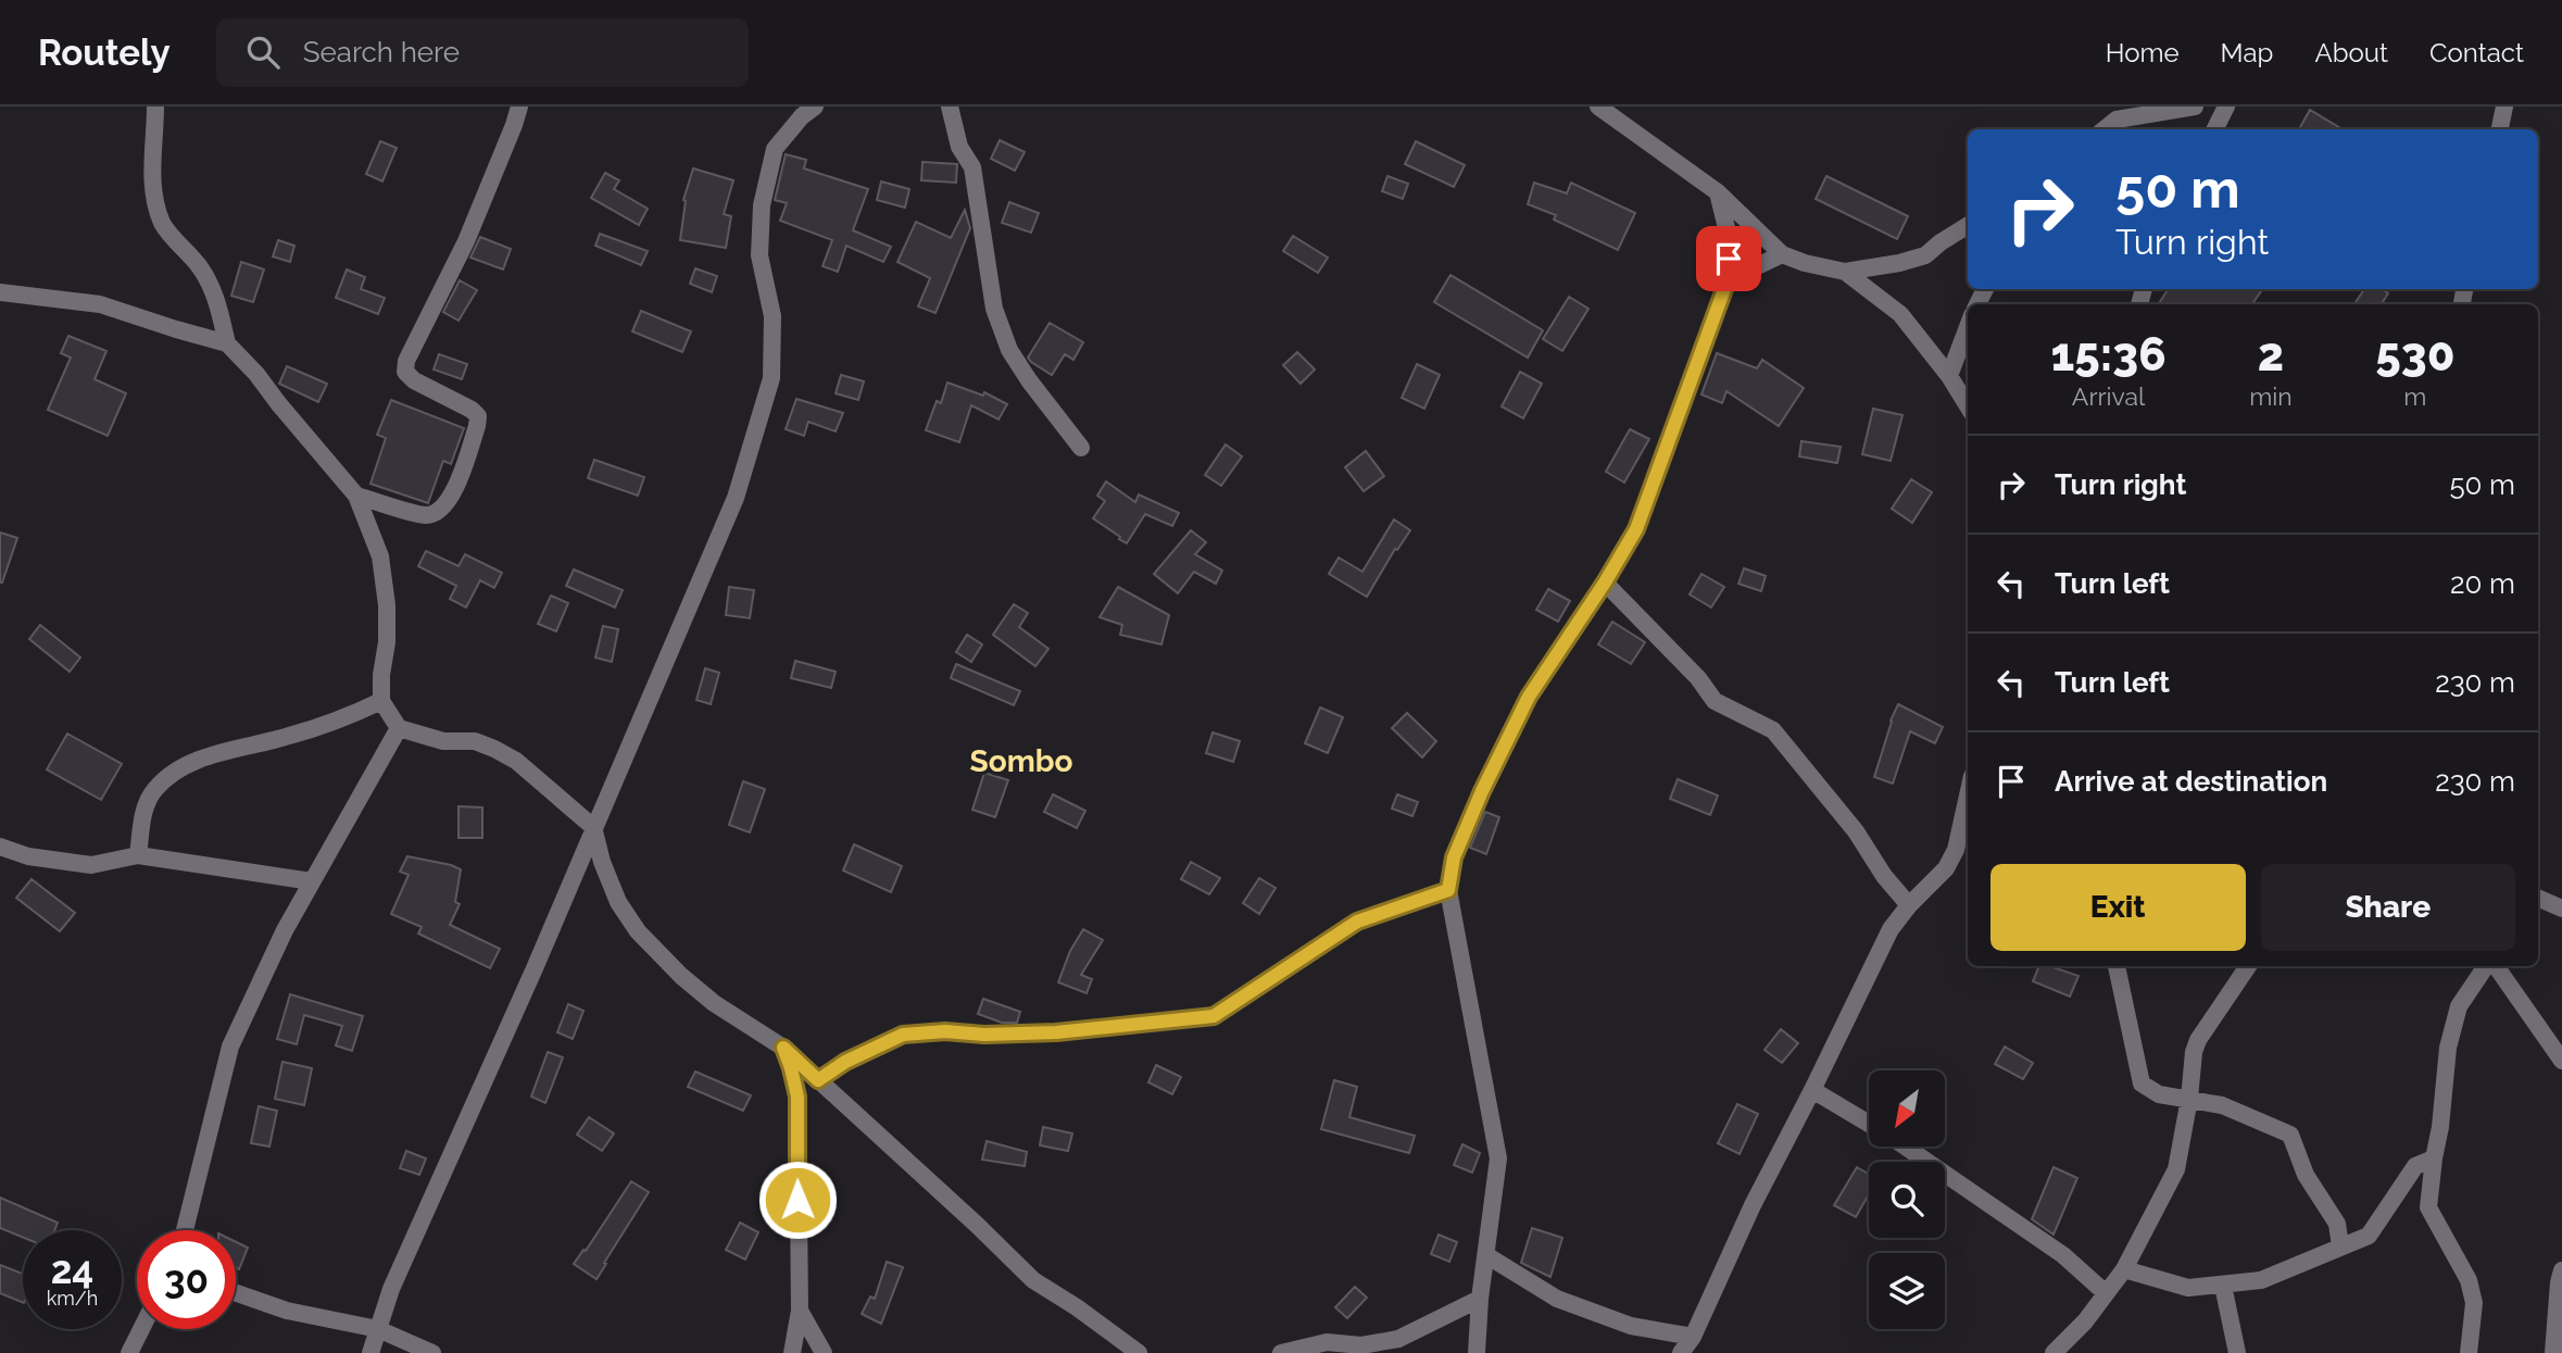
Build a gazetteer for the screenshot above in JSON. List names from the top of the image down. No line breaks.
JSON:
{"districts":["Sombo"],"north":"bottom left","page":{"header":"Routely","search":"Search here","nav":["Home","Map","About","Contact"],"turn":["50 m","Turn right"],"eta":["15:36","Arrival","2","min","530","m"],"list":[{"name":"Turn right","value":"50 m"},{"name":"Turn left","value":"20 m"},{"name":"Turn left","value":"230 m"},{"name":"Arrive at destination","value":"230 m"}],"buttons":["Exit","Share"],"speed":"24 km/h","limit":"30"}}
